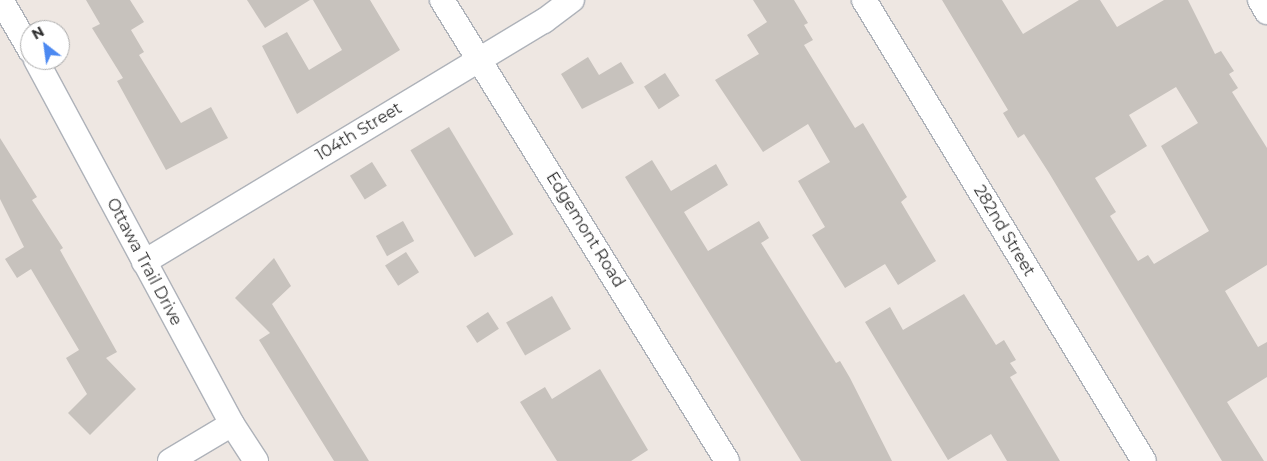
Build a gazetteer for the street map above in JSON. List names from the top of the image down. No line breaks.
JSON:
{"streets":{"street":["104th Street","Edgemont Road","282nd Street","Ottawa Trail Drive"]},"crossings":[["104th Street","Edgemont Road"],["104th Street","Ottawa Trail Drive"]],"north":"top left"}
